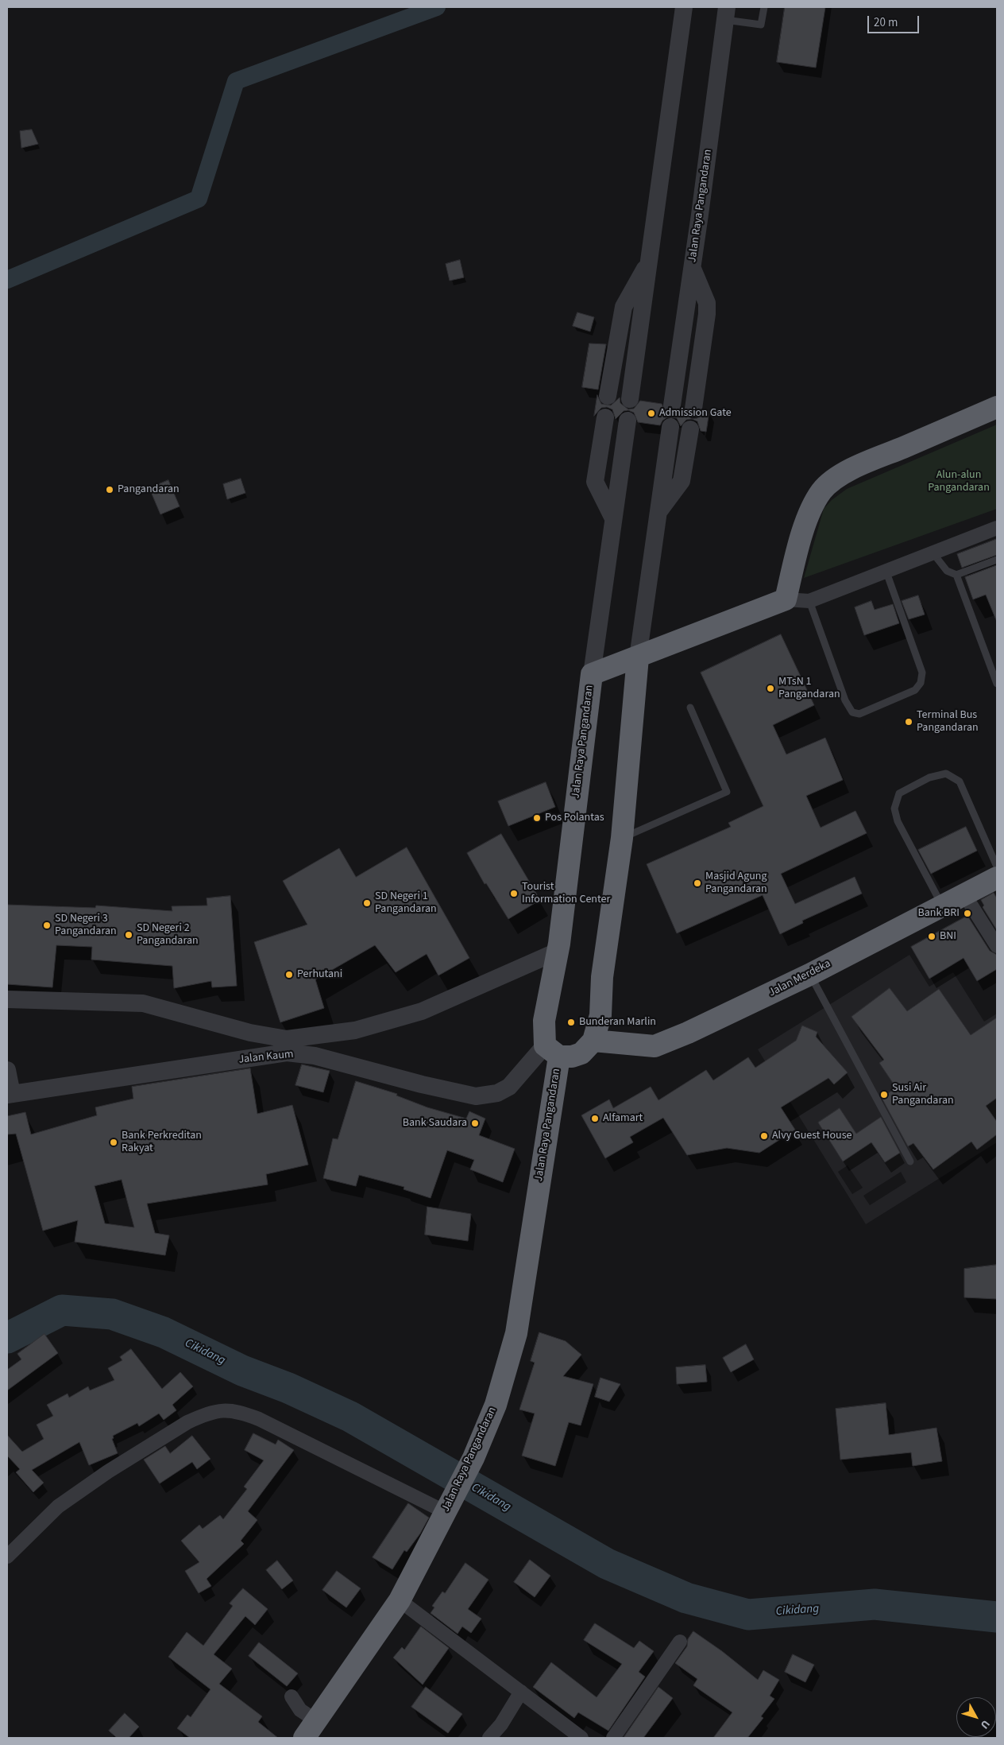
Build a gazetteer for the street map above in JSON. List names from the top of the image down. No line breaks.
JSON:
{"streets":{"highway":["Jalan Raya Pangandaran","Jalan Merdeka"],"street":["Jalan Kaum"]},"crossings":[["Jalan Raya Pangandaran","Jalan Kaum"]],"water":["Cikidang"],"parks":["Alun-alun Pangandaran"],"places":["Admission Gate","Pangandaran","MTsN 1 Pangandaran","Terminal Bus Pangandaran","Pos Polantas","Masjid Agung Pangandaran","Tourist Information Center","SD Negeri 1 Pangandaran","Bank BRI","SD Negeri 3 Pangandaran","SD Negeri 2 Pangandaran","BNI","Perhutani","Bunderan Marlin","Susi Air Pangandaran","Alfamart","Bank Saudara","Alvy Guest House","Bank Perkreditan Rakyat"],"scale_bar":"20 m","north":"bottom right"}
